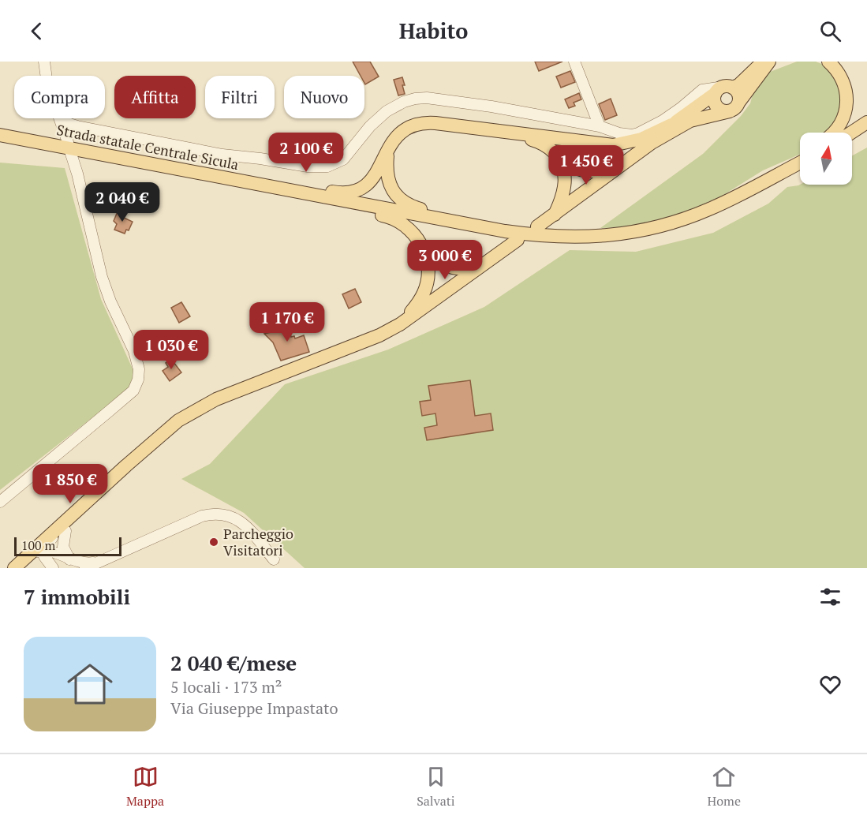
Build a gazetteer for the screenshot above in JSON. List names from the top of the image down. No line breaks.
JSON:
{"streets":{"main road":["Strada statale Centrale Sicula"]},"places":["Parcheggio Visitatori"],"scale_bar":"100 m","north":"top","page":{"header":"Habito","chip":["Compra","Affitta","Filtri","Nuovo"],"price":["2 100 €","1 450 €","2 040 €","3 000 €","1 170 €","1 030 €","1 850 €"],"scale":"100 m","heading":"7 immobili","list":[{"name":"2 040 €/mese","note":"5 locali · 173 m² · Via Giuseppe Impastato"}],"tabs":["Mappa","Salvati","Home"]}}
